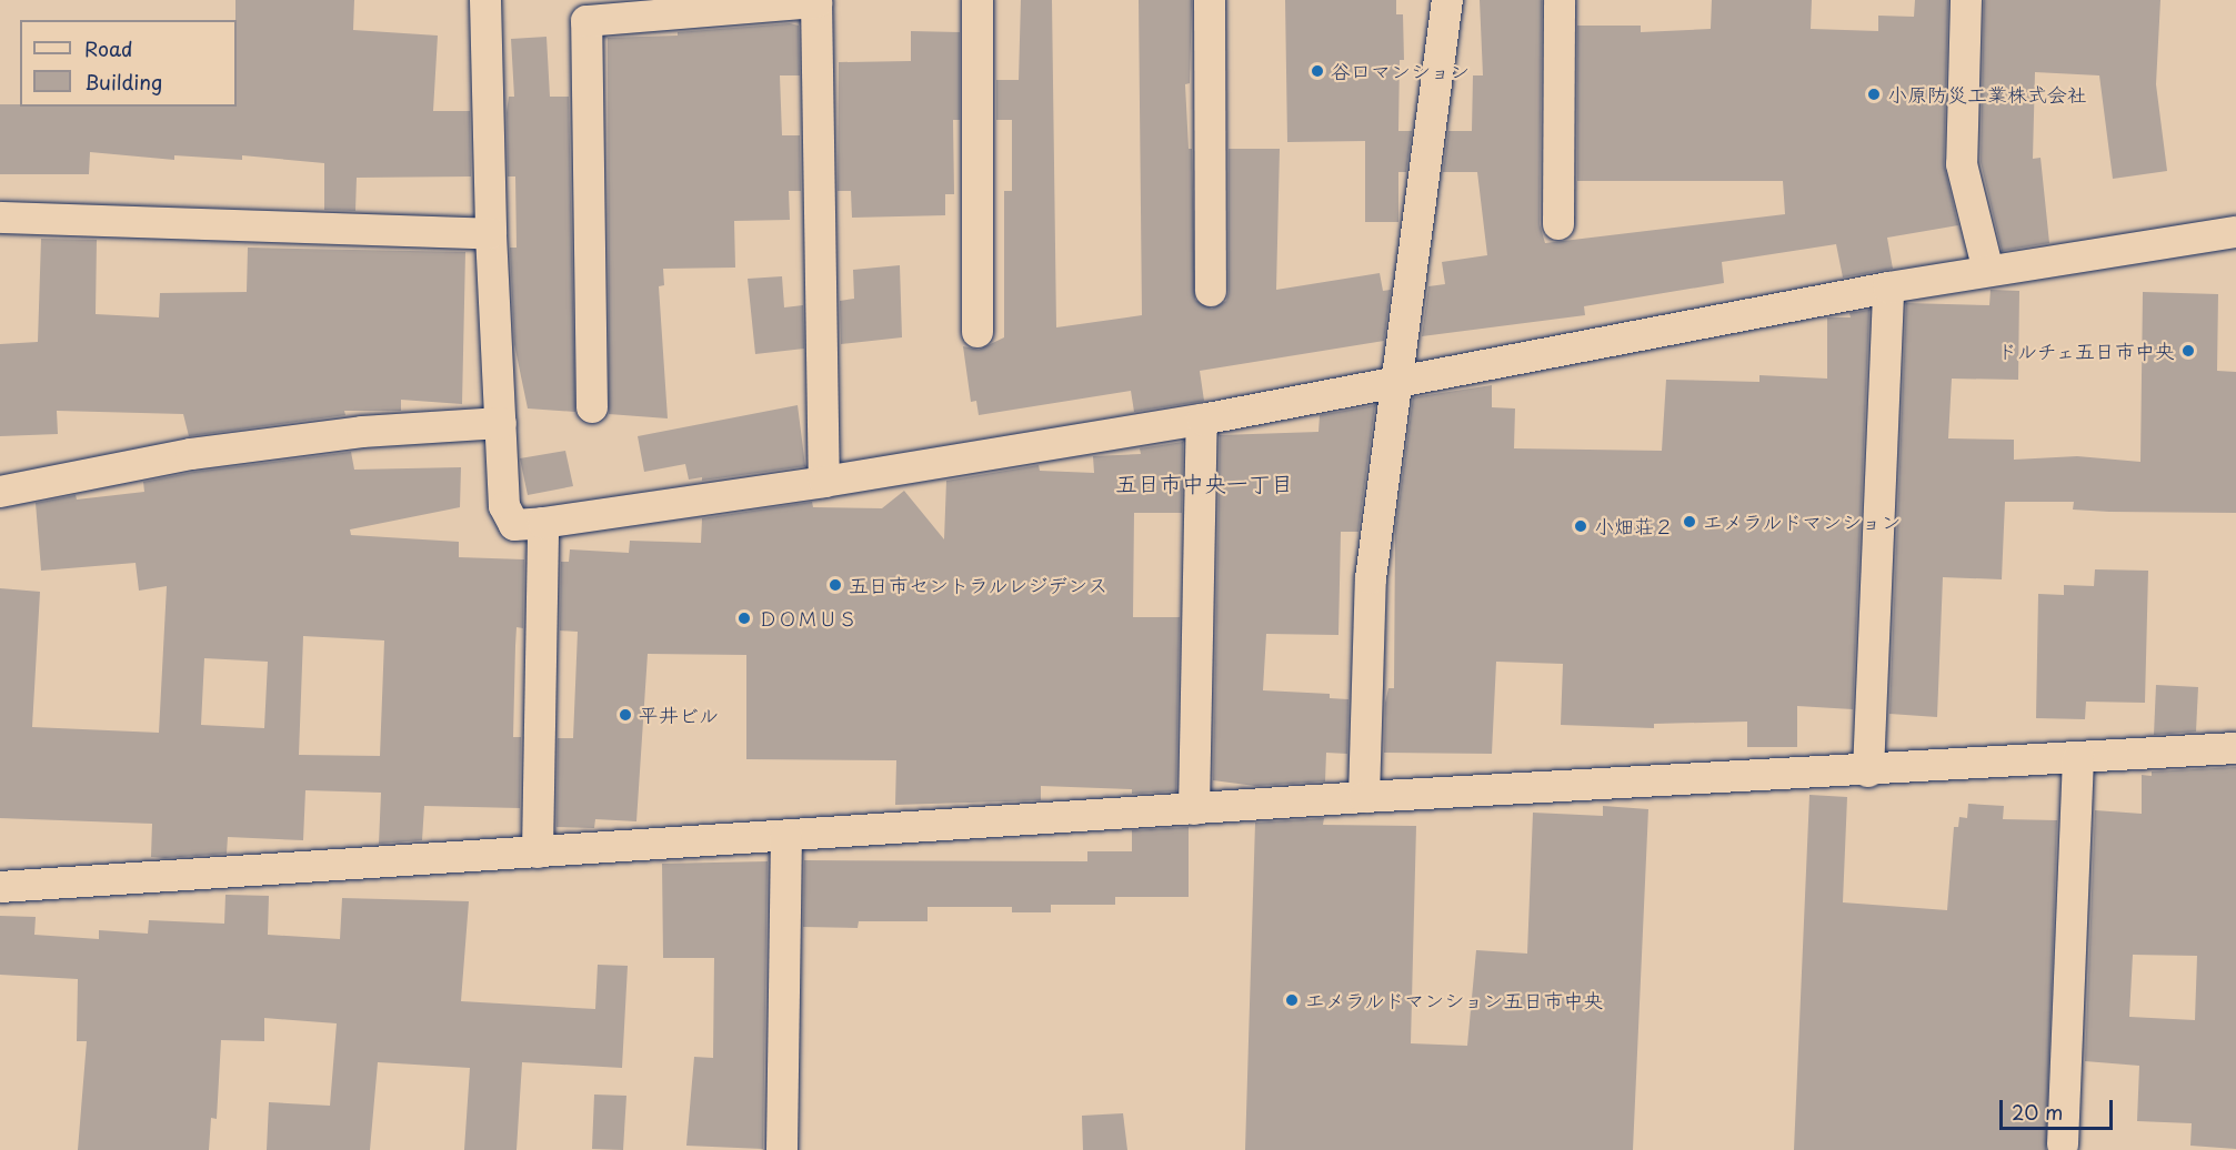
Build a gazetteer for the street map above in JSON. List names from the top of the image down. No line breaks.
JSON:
{"districts":["五日市中央一丁目"],"places":["谷口マンション","小原防災工業株式会社","ドルチェ五日市中央","エメラルドマンション","小畑荘２","五日市セントラルレジデンス","ＤＯＭＵＳ","平井ビル","エメラルドマンション五日市中央"],"legend":["Road","Building"],"scale_bar":"20 m"}
